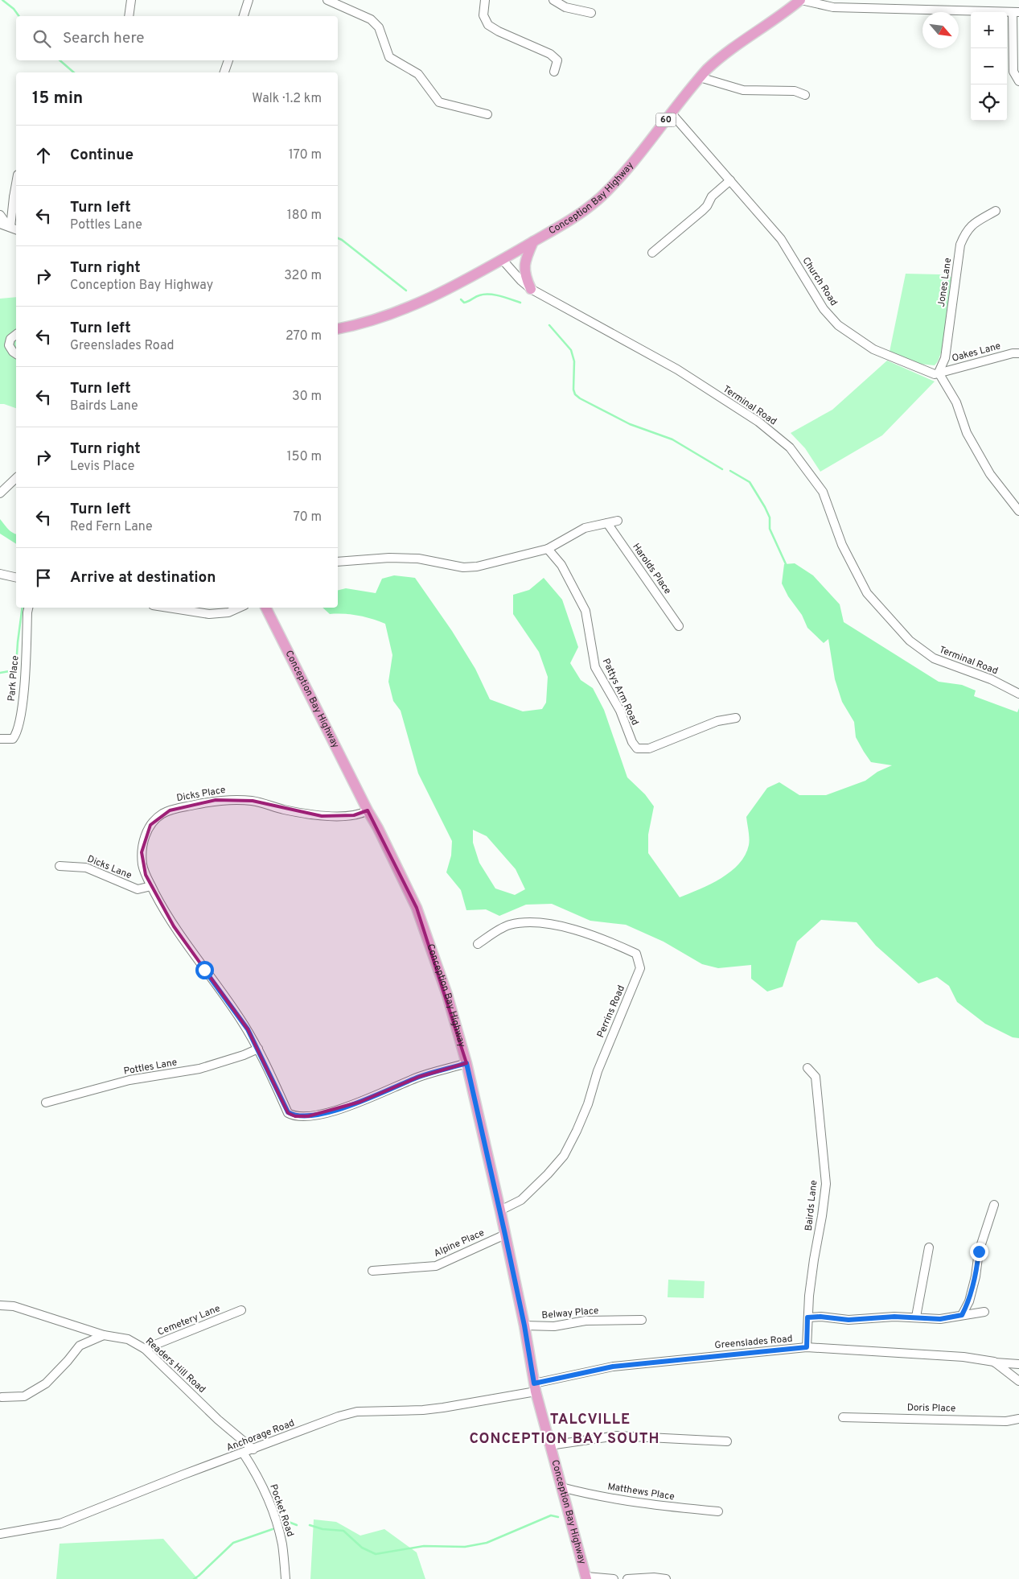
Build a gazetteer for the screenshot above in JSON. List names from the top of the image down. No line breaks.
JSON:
{"streets":{"main road":["60","Conception Bay Highway"],"street":["Church Road","Jones Lane","Oakes Lane","Terminal Road","Harolds Place","Park Place","Pattys Arm Road","Dicks Place","Dicks Lane","Perrins Road","Pottles Lane","Bairds Lane","Alpine Place","Belway Place","Cemetery Lane","Greenslades Road","Readers Hill Road","Doris Place","Anchorage Road","Matthews Place","Pocket Road"]},"crossings":[["Conception Bay Highway","Church Road"],["Conception Bay Highway","Terminal Road"],["Conception Bay Highway","Dicks Place"],["Conception Bay Highway","Perrins Road"],["Conception Bay Highway","Alpine Place"],["Conception Bay Highway","Belway Place"],["Conception Bay Highway","Greenslades Road"],["Conception Bay Highway","Anchorage Road"],["Conception Bay Highway","Matthews Place"],["Church Road","Jones Lane"],["Church Road","Oakes Lane"],["Jones Lane","Oakes Lane"],["Dicks Place","Dicks Lane"],["Dicks Place","Pottles Lane"],["Bairds Lane","Greenslades Road"],["Cemetery Lane","Readers Hill Road"],["Greenslades Road","Anchorage Road"],["Readers Hill Road","Anchorage Road"],["Anchorage Road","Pocket Road"]],"districts":["TALCVILLE","CONCEPTION BAY SOUTH"],"north":"bottom right","page":{"map_buttons":["+","−"],"search":"Search here","heading":["15 min","Walk · 1.2 km"],"list":[["Continue","170 m"],["Turn left","Pottles Lane","180 m"],["Turn right","Conception Bay Highway","320 m"],["Turn left","Greenslades Road","270 m"],["Turn left","Bairds Lane","30 m"],["Turn right","Levis Place","150 m"],["Turn left","Red Fern Lane","70 m"],"Arrive at destination"]}}
